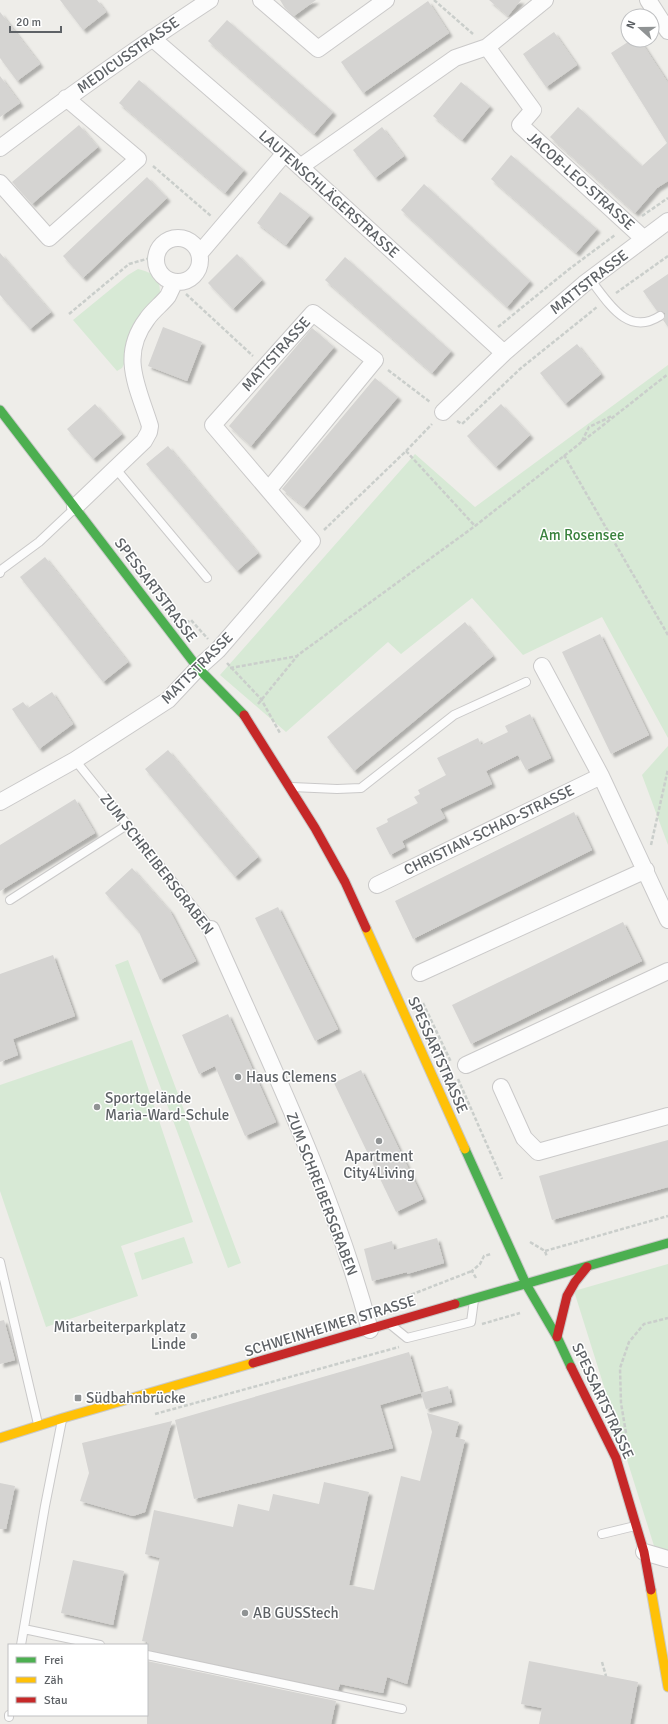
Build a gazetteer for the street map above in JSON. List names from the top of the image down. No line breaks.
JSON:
{"streets":{"street":["MEDICUSSTRASSE","JACOB-LEO-STRASSE","LAUTENSCHLÄGERSTRASSE","MATTSTRASSE","SPESSARTSTRASSE","CHRISTIAN-SCHAD-STRASSE","ZUM SCHREIBERSGRABEN","SCHWEINHEIMER STRASSE"]},"crossings":[["MEDICUSSTRASSE","LAUTENSCHLÄGERSTRASSE"],["JACOB-LEO-STRASSE","MATTSTRASSE"],["LAUTENSCHLÄGERSTRASSE","MATTSTRASSE"],["MATTSTRASSE","SPESSARTSTRASSE"],["MATTSTRASSE","ZUM SCHREIBERSGRABEN"],["SPESSARTSTRASSE","SCHWEINHEIMER STRASSE"],["ZUM SCHREIBERSGRABEN","SCHWEINHEIMER STRASSE"]],"parks":["Am Rosensee"],"places":{"other":["Haus Clemens","Sportgelände Maria-Ward-Schule","Apartment City4Living","Mitarbeiterparkplatz Linde","AB GUSStech"],"transit":["Südbahnbrücke"]},"legend":["Frei","Zäh","Stau"],"scale_bar":"20 m","north":"left"}
